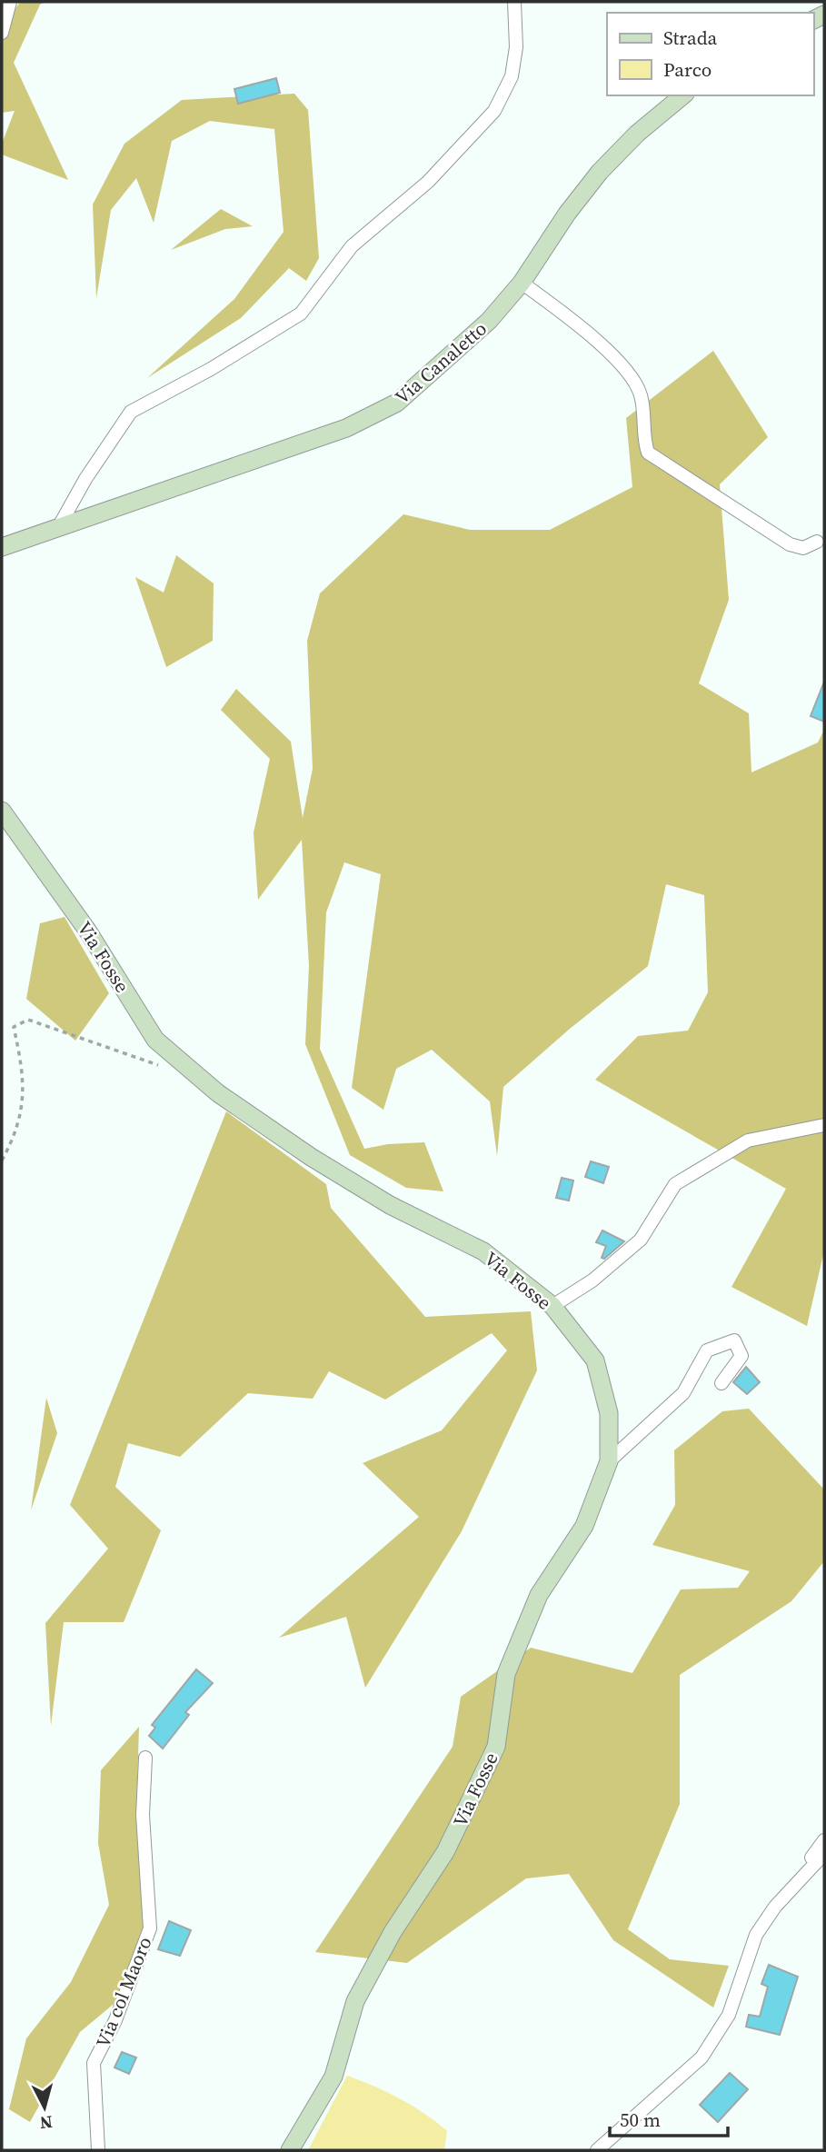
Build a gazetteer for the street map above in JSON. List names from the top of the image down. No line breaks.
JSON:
{"streets":{"street":["Via Canaletto","Via Fosse","Via col Maoro"]},"legend":["Strada","Parco"],"scale_bar":"50 m","north":"bottom"}
